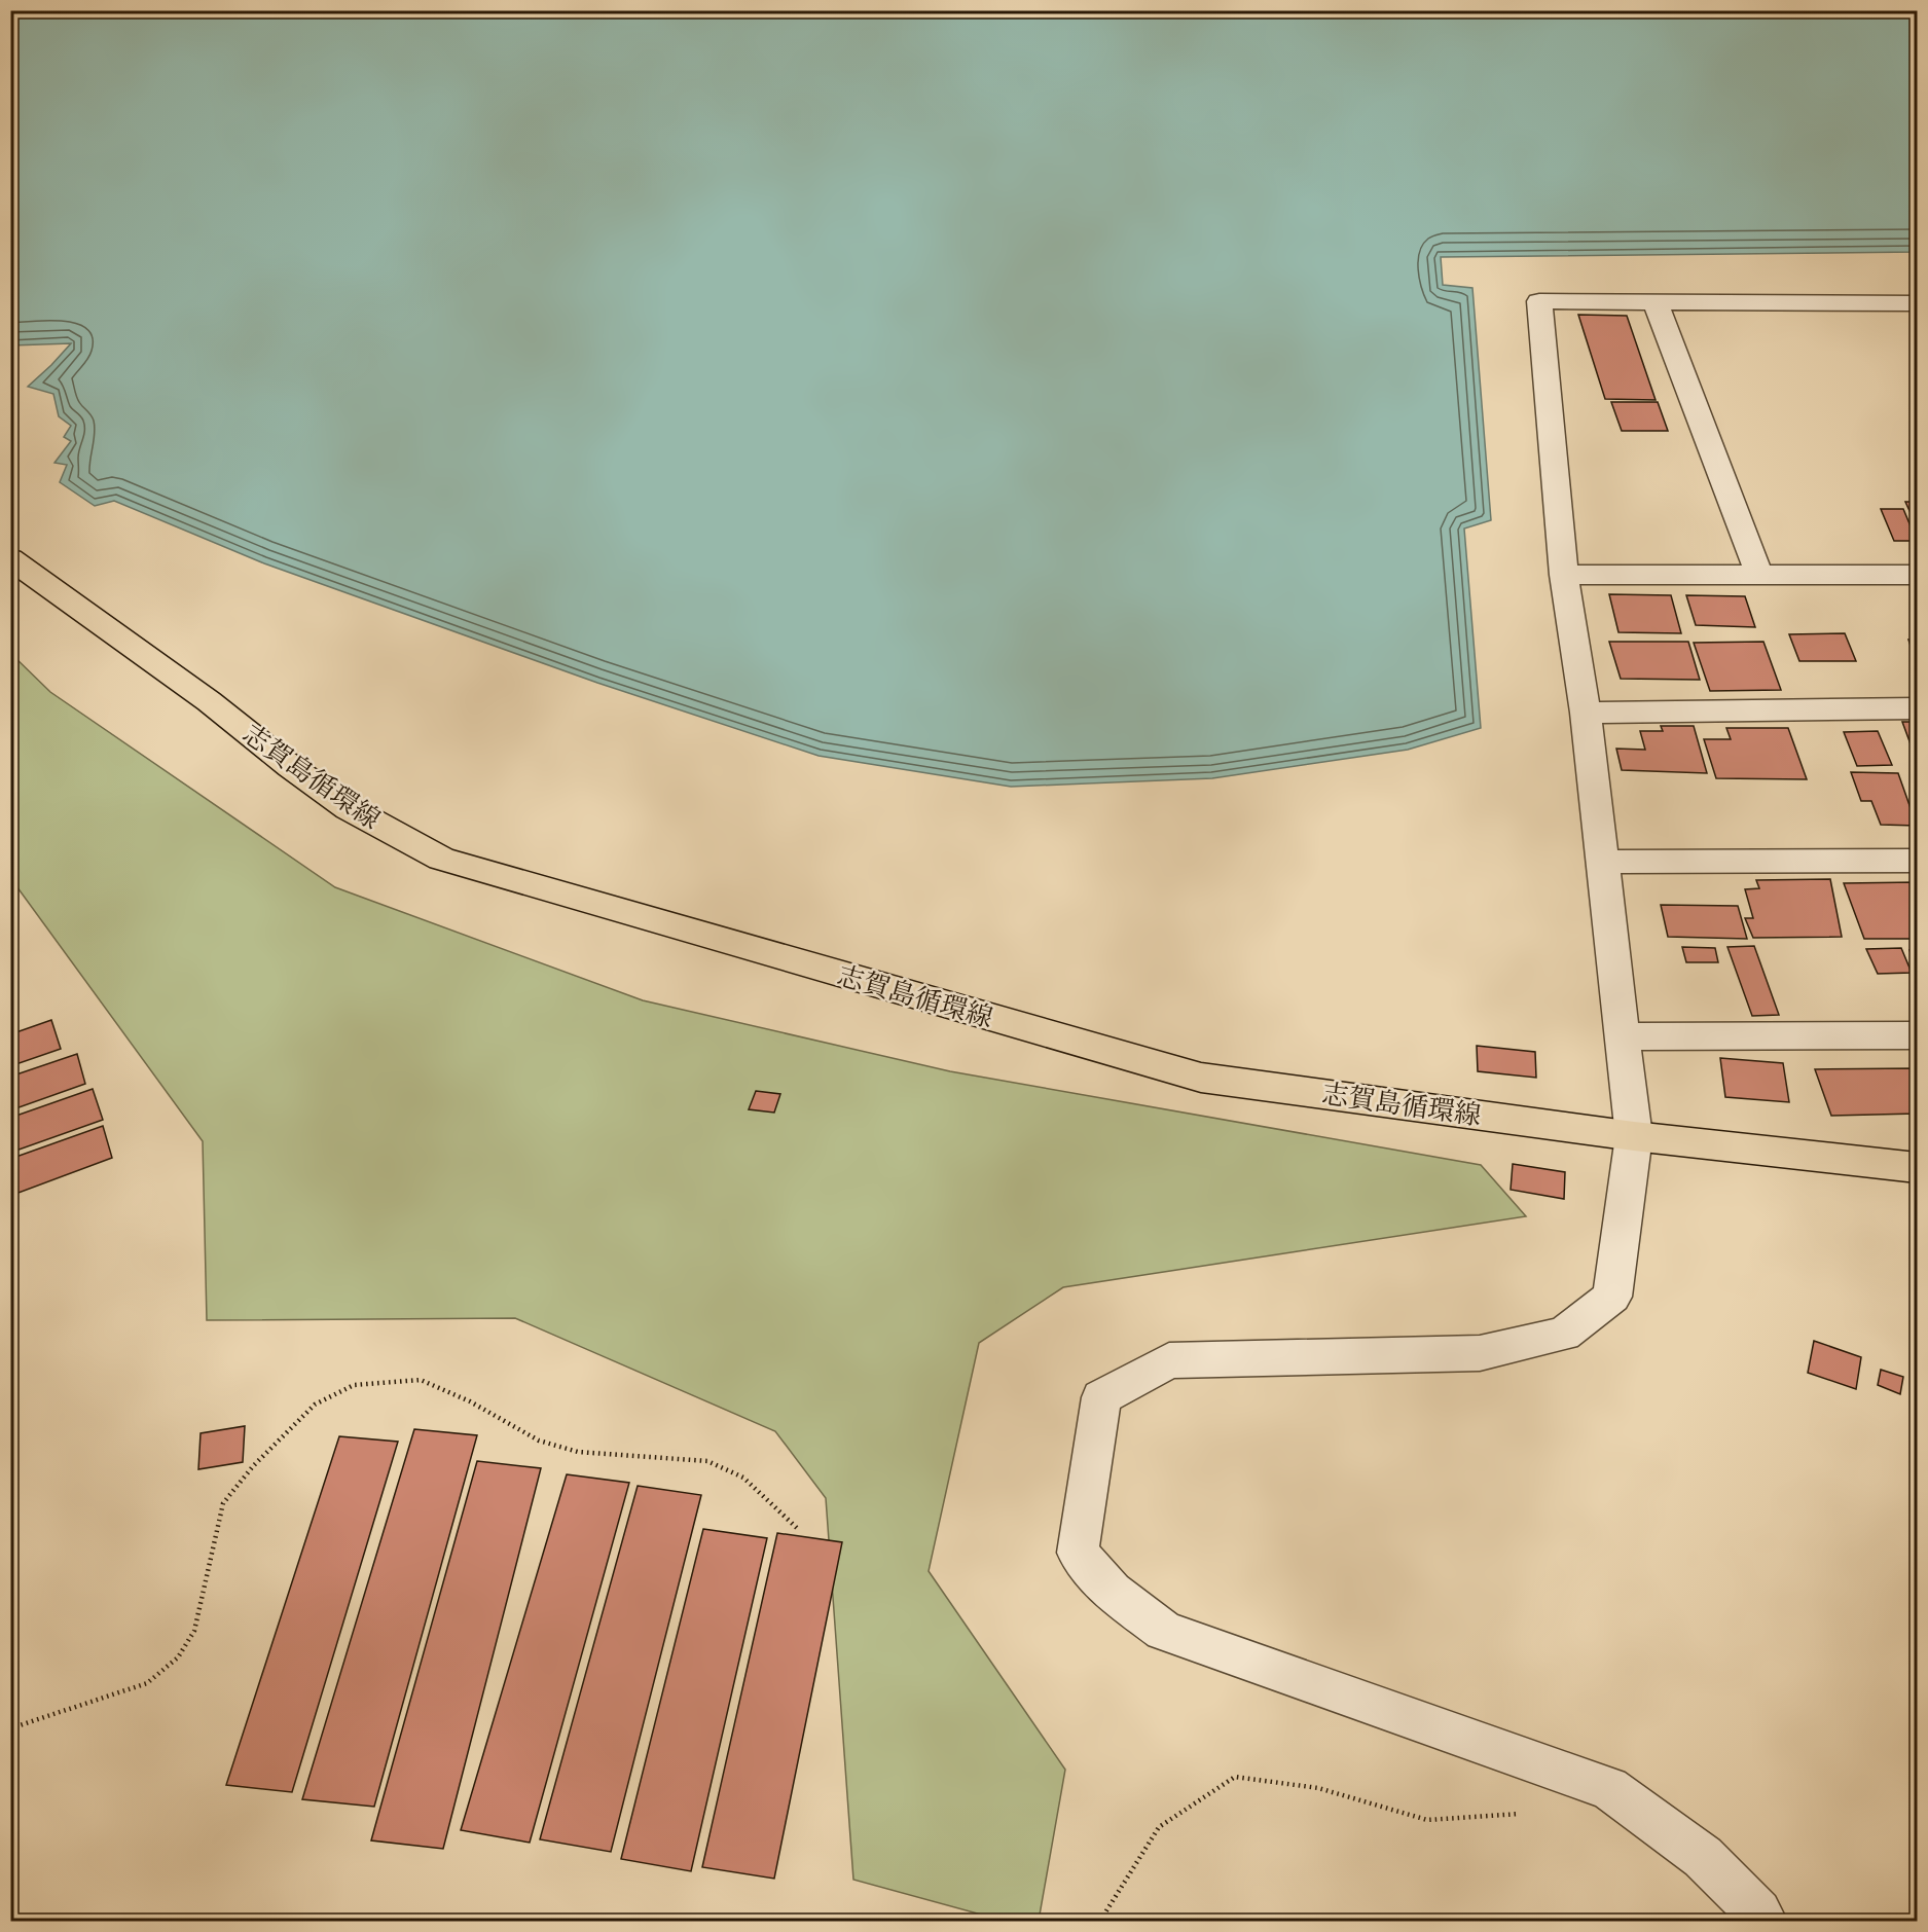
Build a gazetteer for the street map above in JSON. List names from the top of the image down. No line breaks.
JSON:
{"streets":{"main road":["志賀島循環線"]}}
